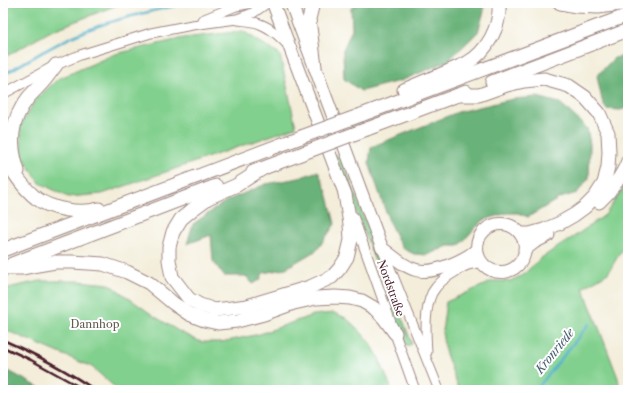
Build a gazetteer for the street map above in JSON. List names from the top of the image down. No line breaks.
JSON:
{"streets":{"street":["Nordstraße"]},"water":["Kronriede"],"parks":["Dannhop"]}
